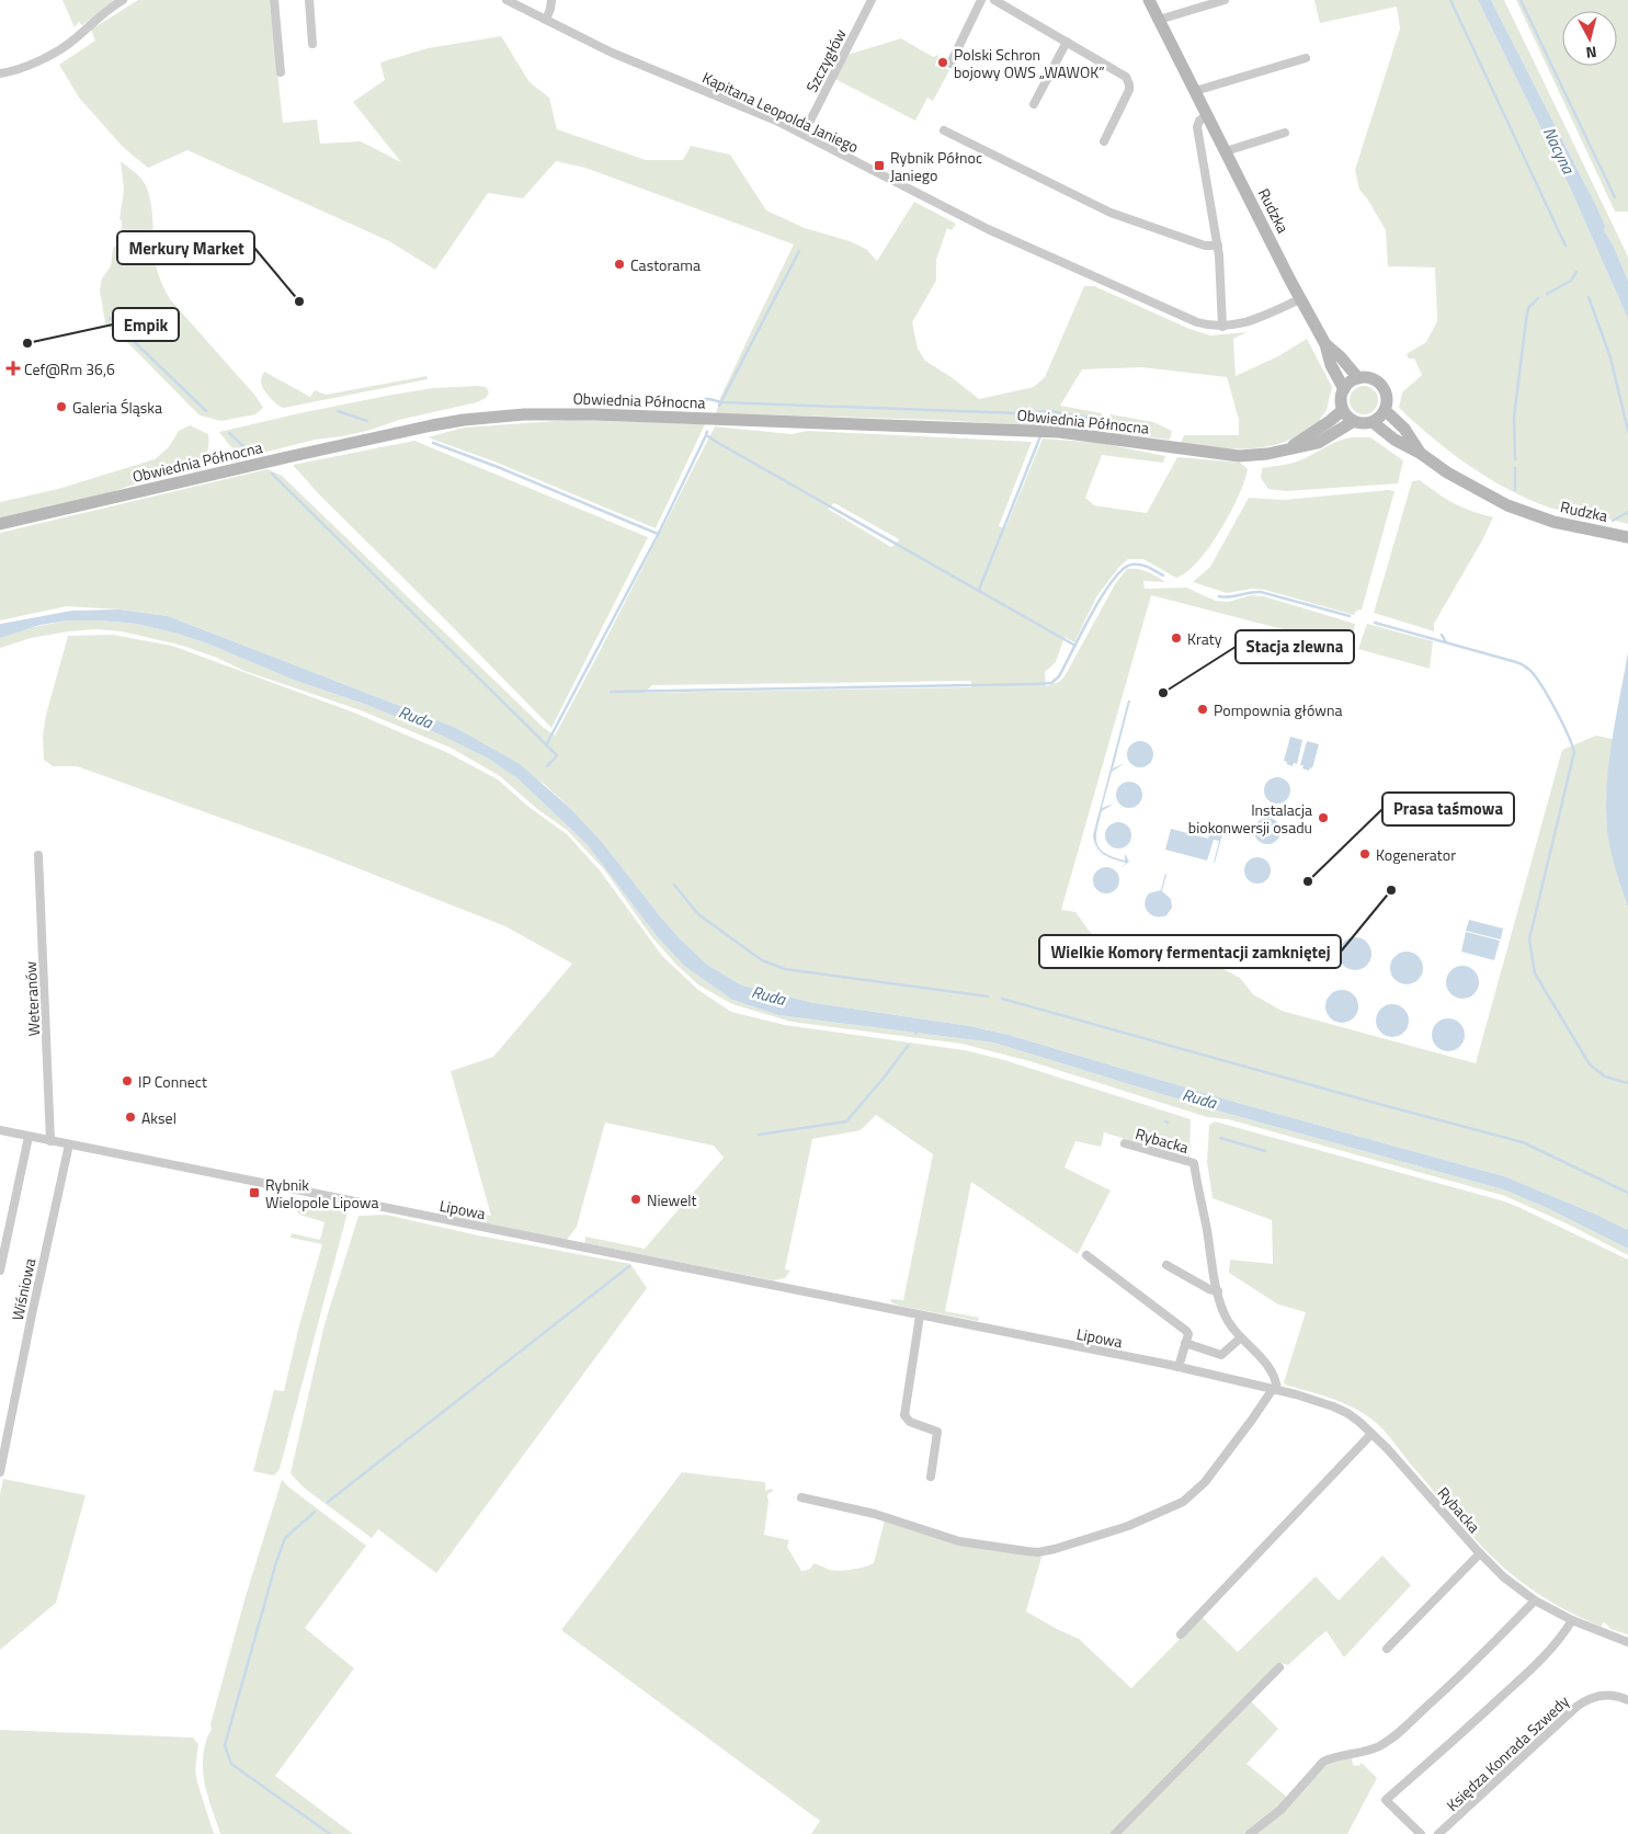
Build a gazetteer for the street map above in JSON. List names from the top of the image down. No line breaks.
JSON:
{"streets":{"main road":["Rudzka","Obwiednia Północna"],"street":["Szczygłów","Kapitana Leopolda Janiego","Weteranów","Rybacka","Lipowa","Wiśniowa","Księdza Konrada Szwedy"]},"crossings":[["Szczygłów","Kapitana Leopolda Janiego"],["Kapitana Leopolda Janiego","Rudzka"],["Rudzka","Obwiednia Północna"],["Weteranów","Lipowa"],["Rybacka","Lipowa"],["Lipowa","Wiśniowa"]],"water":["Nacyna","Ruda"],"places":{"other":["Polski Schron bojowy OWS „WAWOK”","Castorama","Merkury Market","Empik","Galeria Śląska","Kraty","Stacja zlewna","Pompownia główna","Instalacja biokonwersji osadu","Kogenerator","Prasa taśmowa","Wielkie Komory fermentacji zamkniętej","IP Connect","Aksel","Niewelt"],"transit":["Rybnik Północ Janiego","Rybnik Wielopole Lipowa"],"health":["Cef@Rm 36,6"]},"north":"bottom"}
